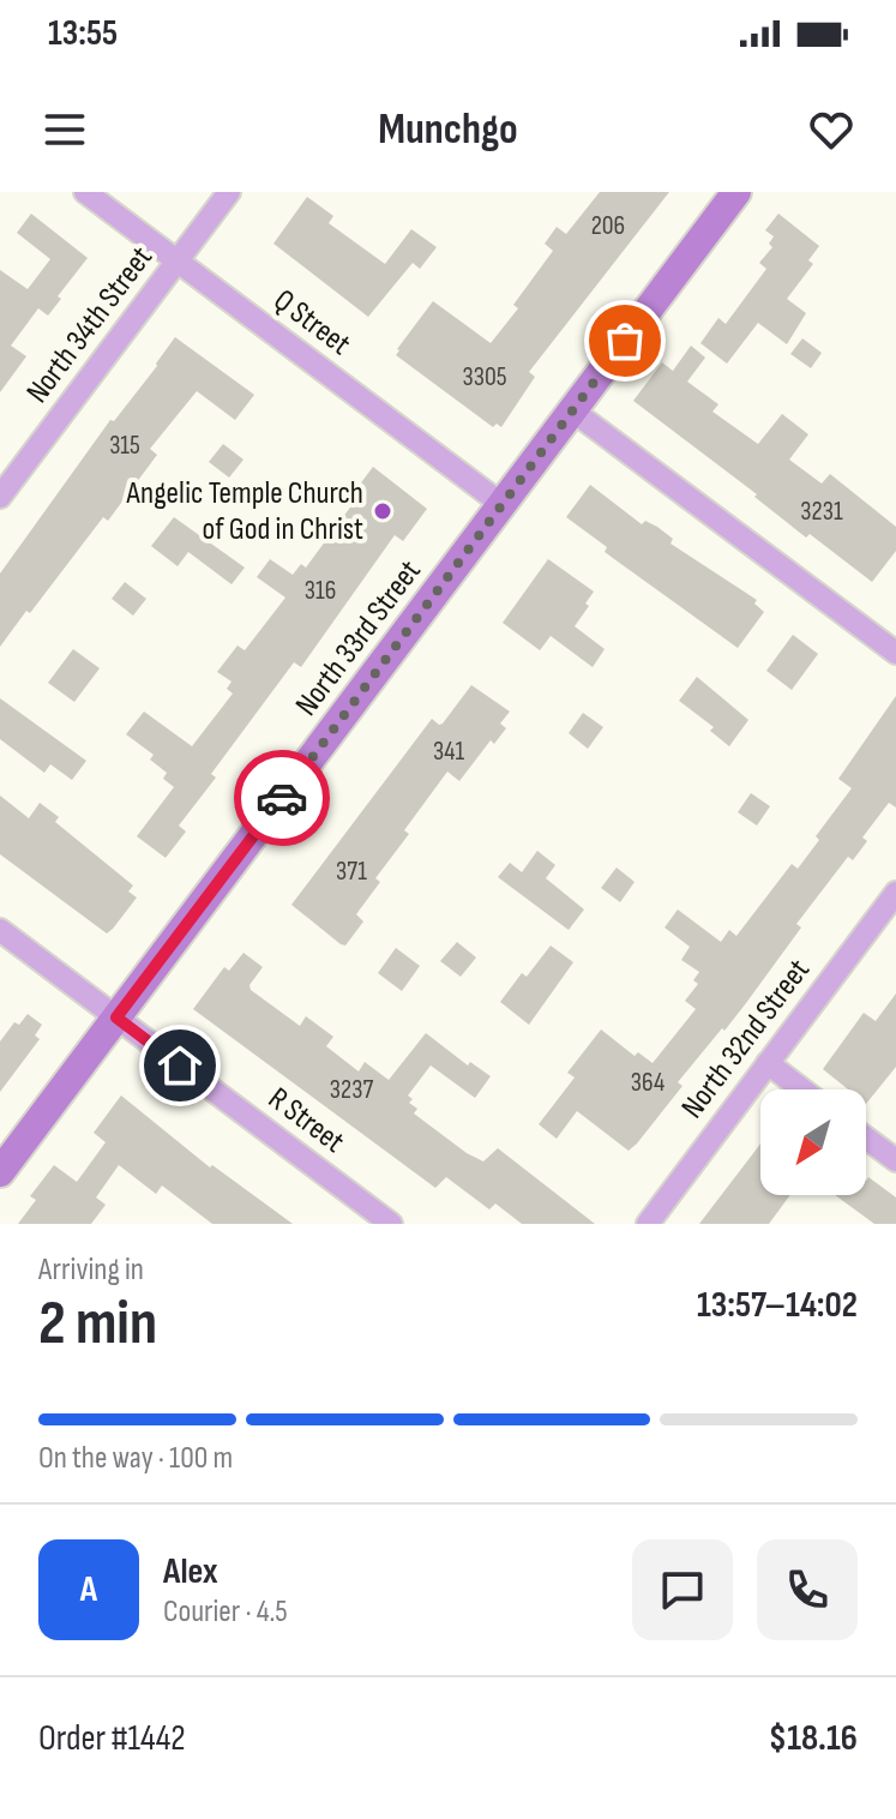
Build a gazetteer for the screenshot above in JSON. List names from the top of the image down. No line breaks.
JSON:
{"streets":{"main road":["North 33rd Street"],"street":["Q Street","North 34th Street","North 32nd Street","R Street"]},"crossings":[["Q Street","North 34th Street"],["Q Street","North 33rd Street"],["North 33rd Street","R Street"]],"places":["Angelic Temple Church of God in Christ"],"house_numbers":["206","3305","315","3231","316","341","371","364","3237"],"north":"bottom left","page":{"status":"13:55","header":"Munchgo","heading":["2 min","Arriving in","13:57–14:02"],"panel":["Alex","Courier · 4.5","Order #1442","$18.16"],"bar":"On the way · 100 m","round":"A"}}
